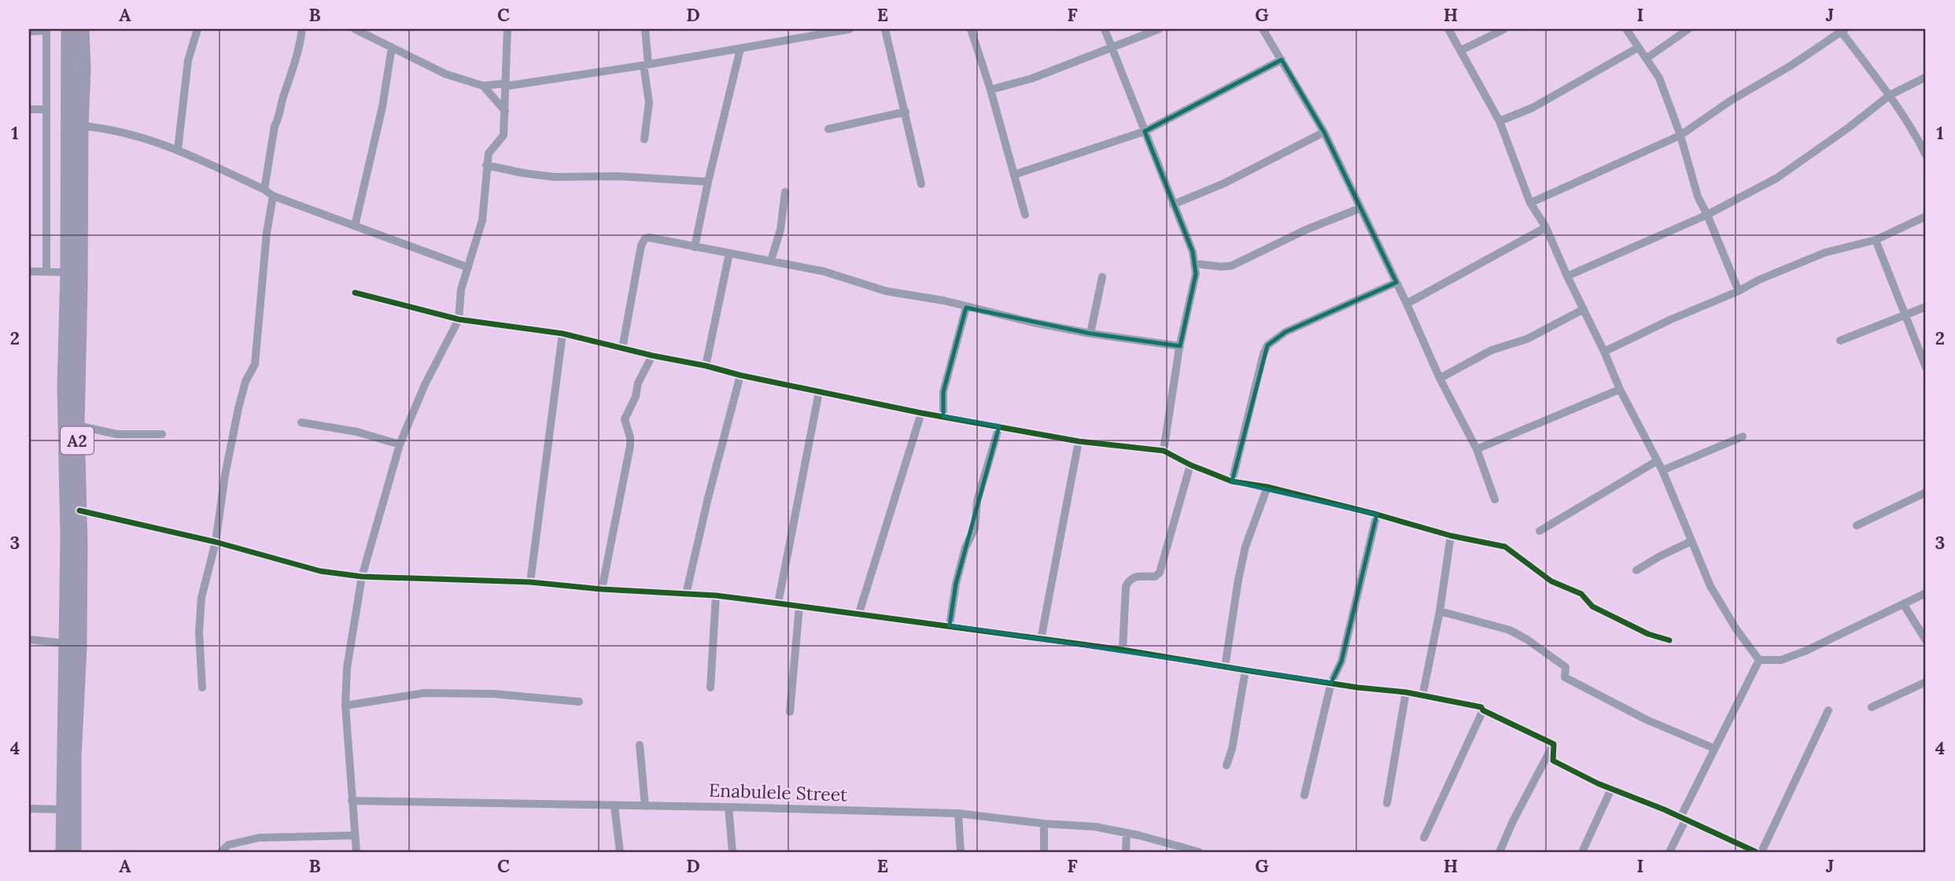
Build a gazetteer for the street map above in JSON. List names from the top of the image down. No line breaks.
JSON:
{"streets":{"highway":["A2"],"street":["Enabulele Street"]},"grid":{"columns":["A","B","C","D","E","F","G","H","I","J"],"rows":["1","2","3","4"]}}
